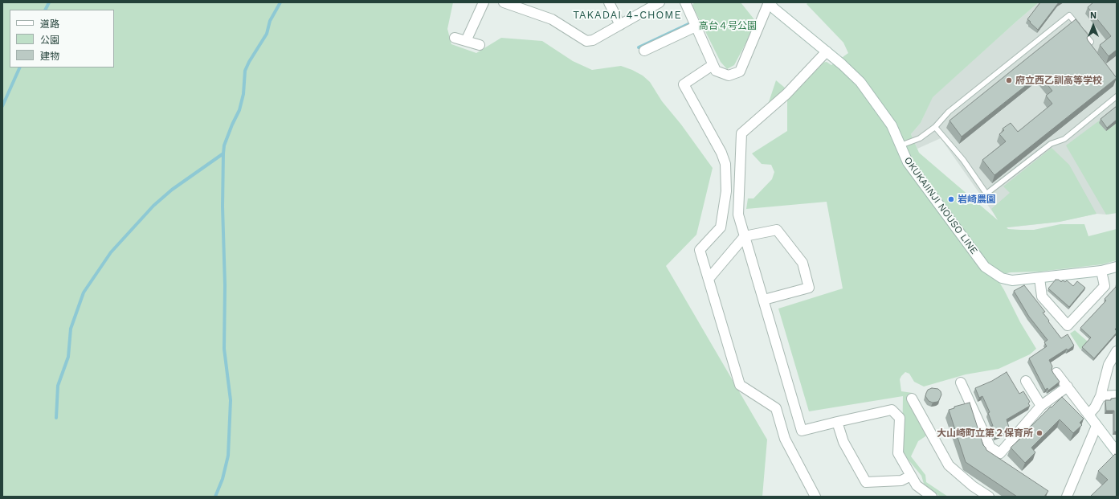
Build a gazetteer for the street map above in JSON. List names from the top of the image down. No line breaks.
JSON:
{"streets":{"street":["OKUKAIINJI NOUSO LINE"]},"districts":["TAKADAI 4-CHOME"],"parks":["高台４号公園"],"places":["府立西乙訓高等学校","岩崎農園","大山崎町立第２保育所"],"legend":["道路","公園","建物"],"north":"top"}
